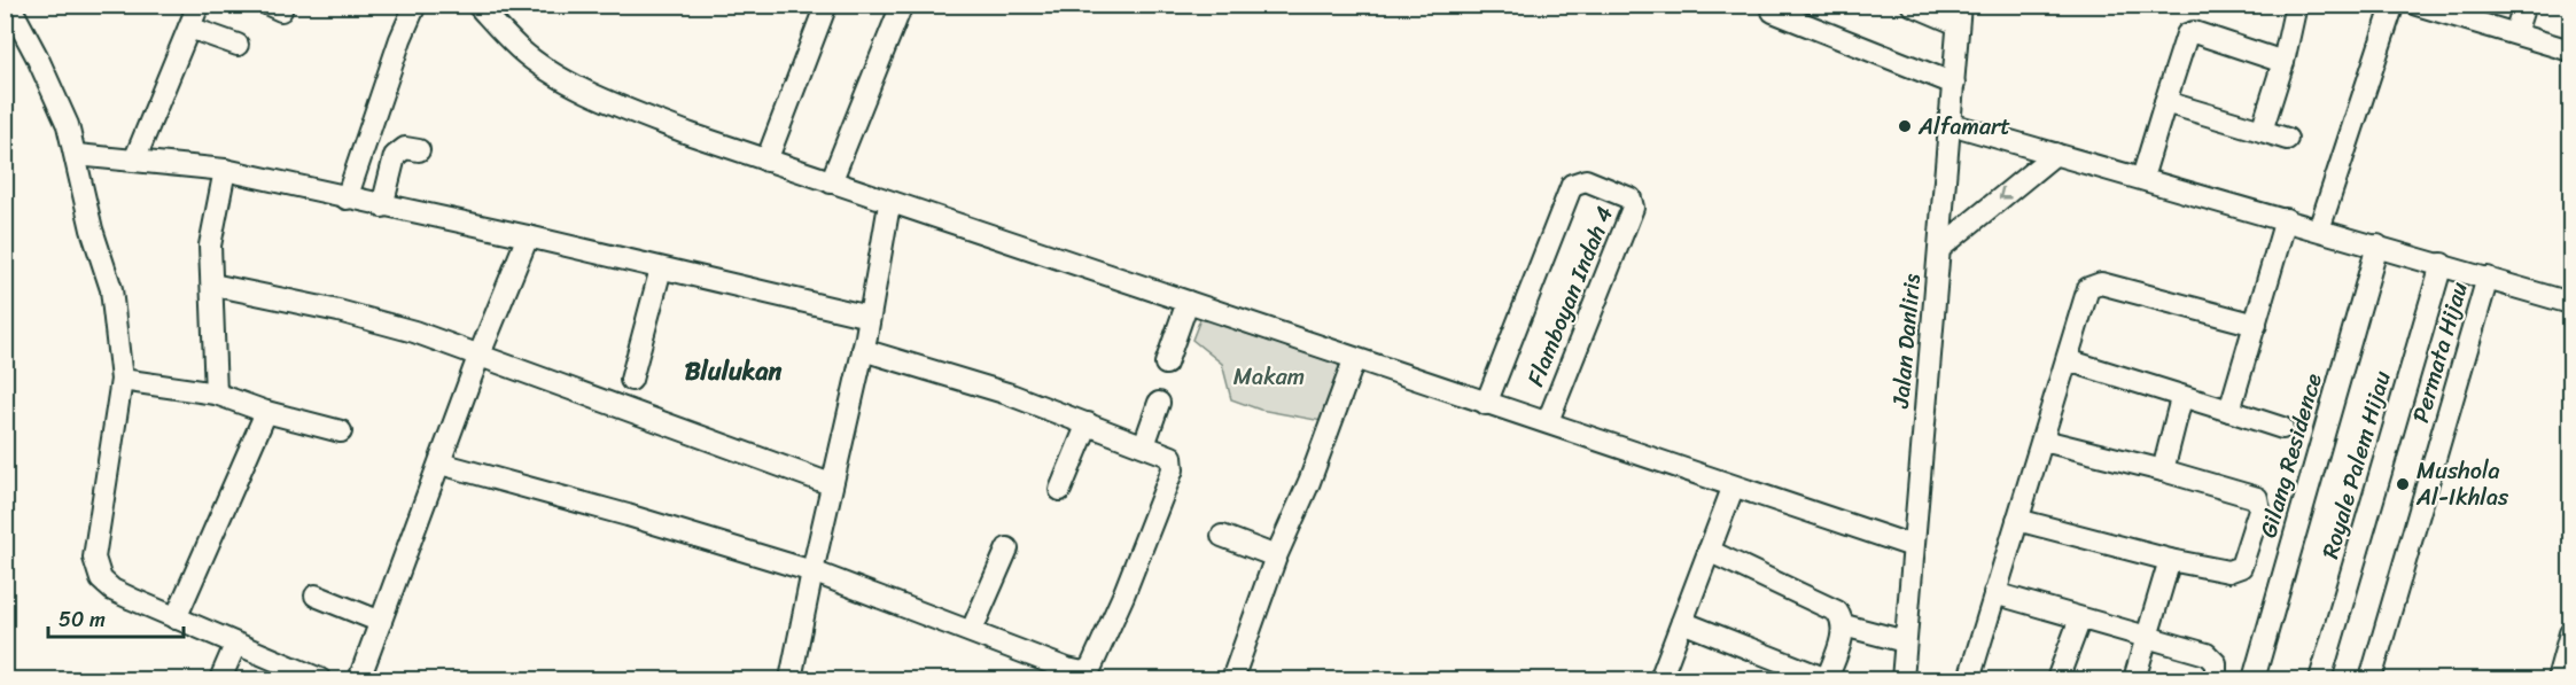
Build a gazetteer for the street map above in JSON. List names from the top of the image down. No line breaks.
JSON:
{"streets":{"street":["Flamboyan Indah 4","Jalan Danliris","Permata Hijau","Gilang Residence","Royale Palem Hijau"]},"districts":["Blulukan"],"parks":["Makam"],"places":["Alfamart","Mushola Al-Ikhlas"],"scale_bar":"50 m"}
